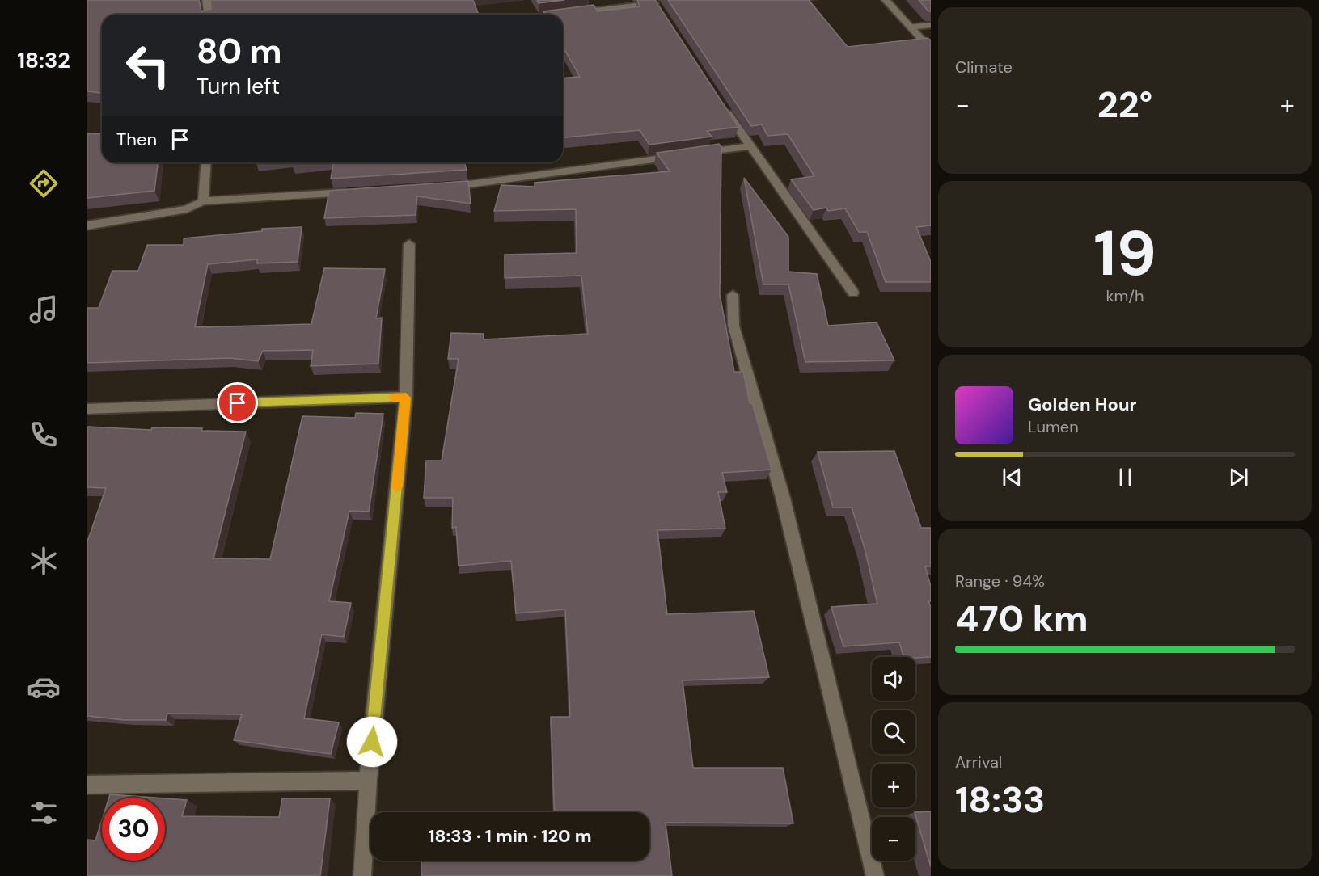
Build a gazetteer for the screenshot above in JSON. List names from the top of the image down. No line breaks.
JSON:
{"page":{"tabs":"18:32","tile":["Climate",["19","km/h"],["Range · 94%","470 km"],["Arrival","18:33"]],"turn":["80 m","Turn left"],"heat":["−","22°","+"],"then":"Then","song":["Golden Hour","Lumen"],"map_buttons":["+","−"],"limit":"30","trip":"18:33 · 1 min · 120 m"}}
